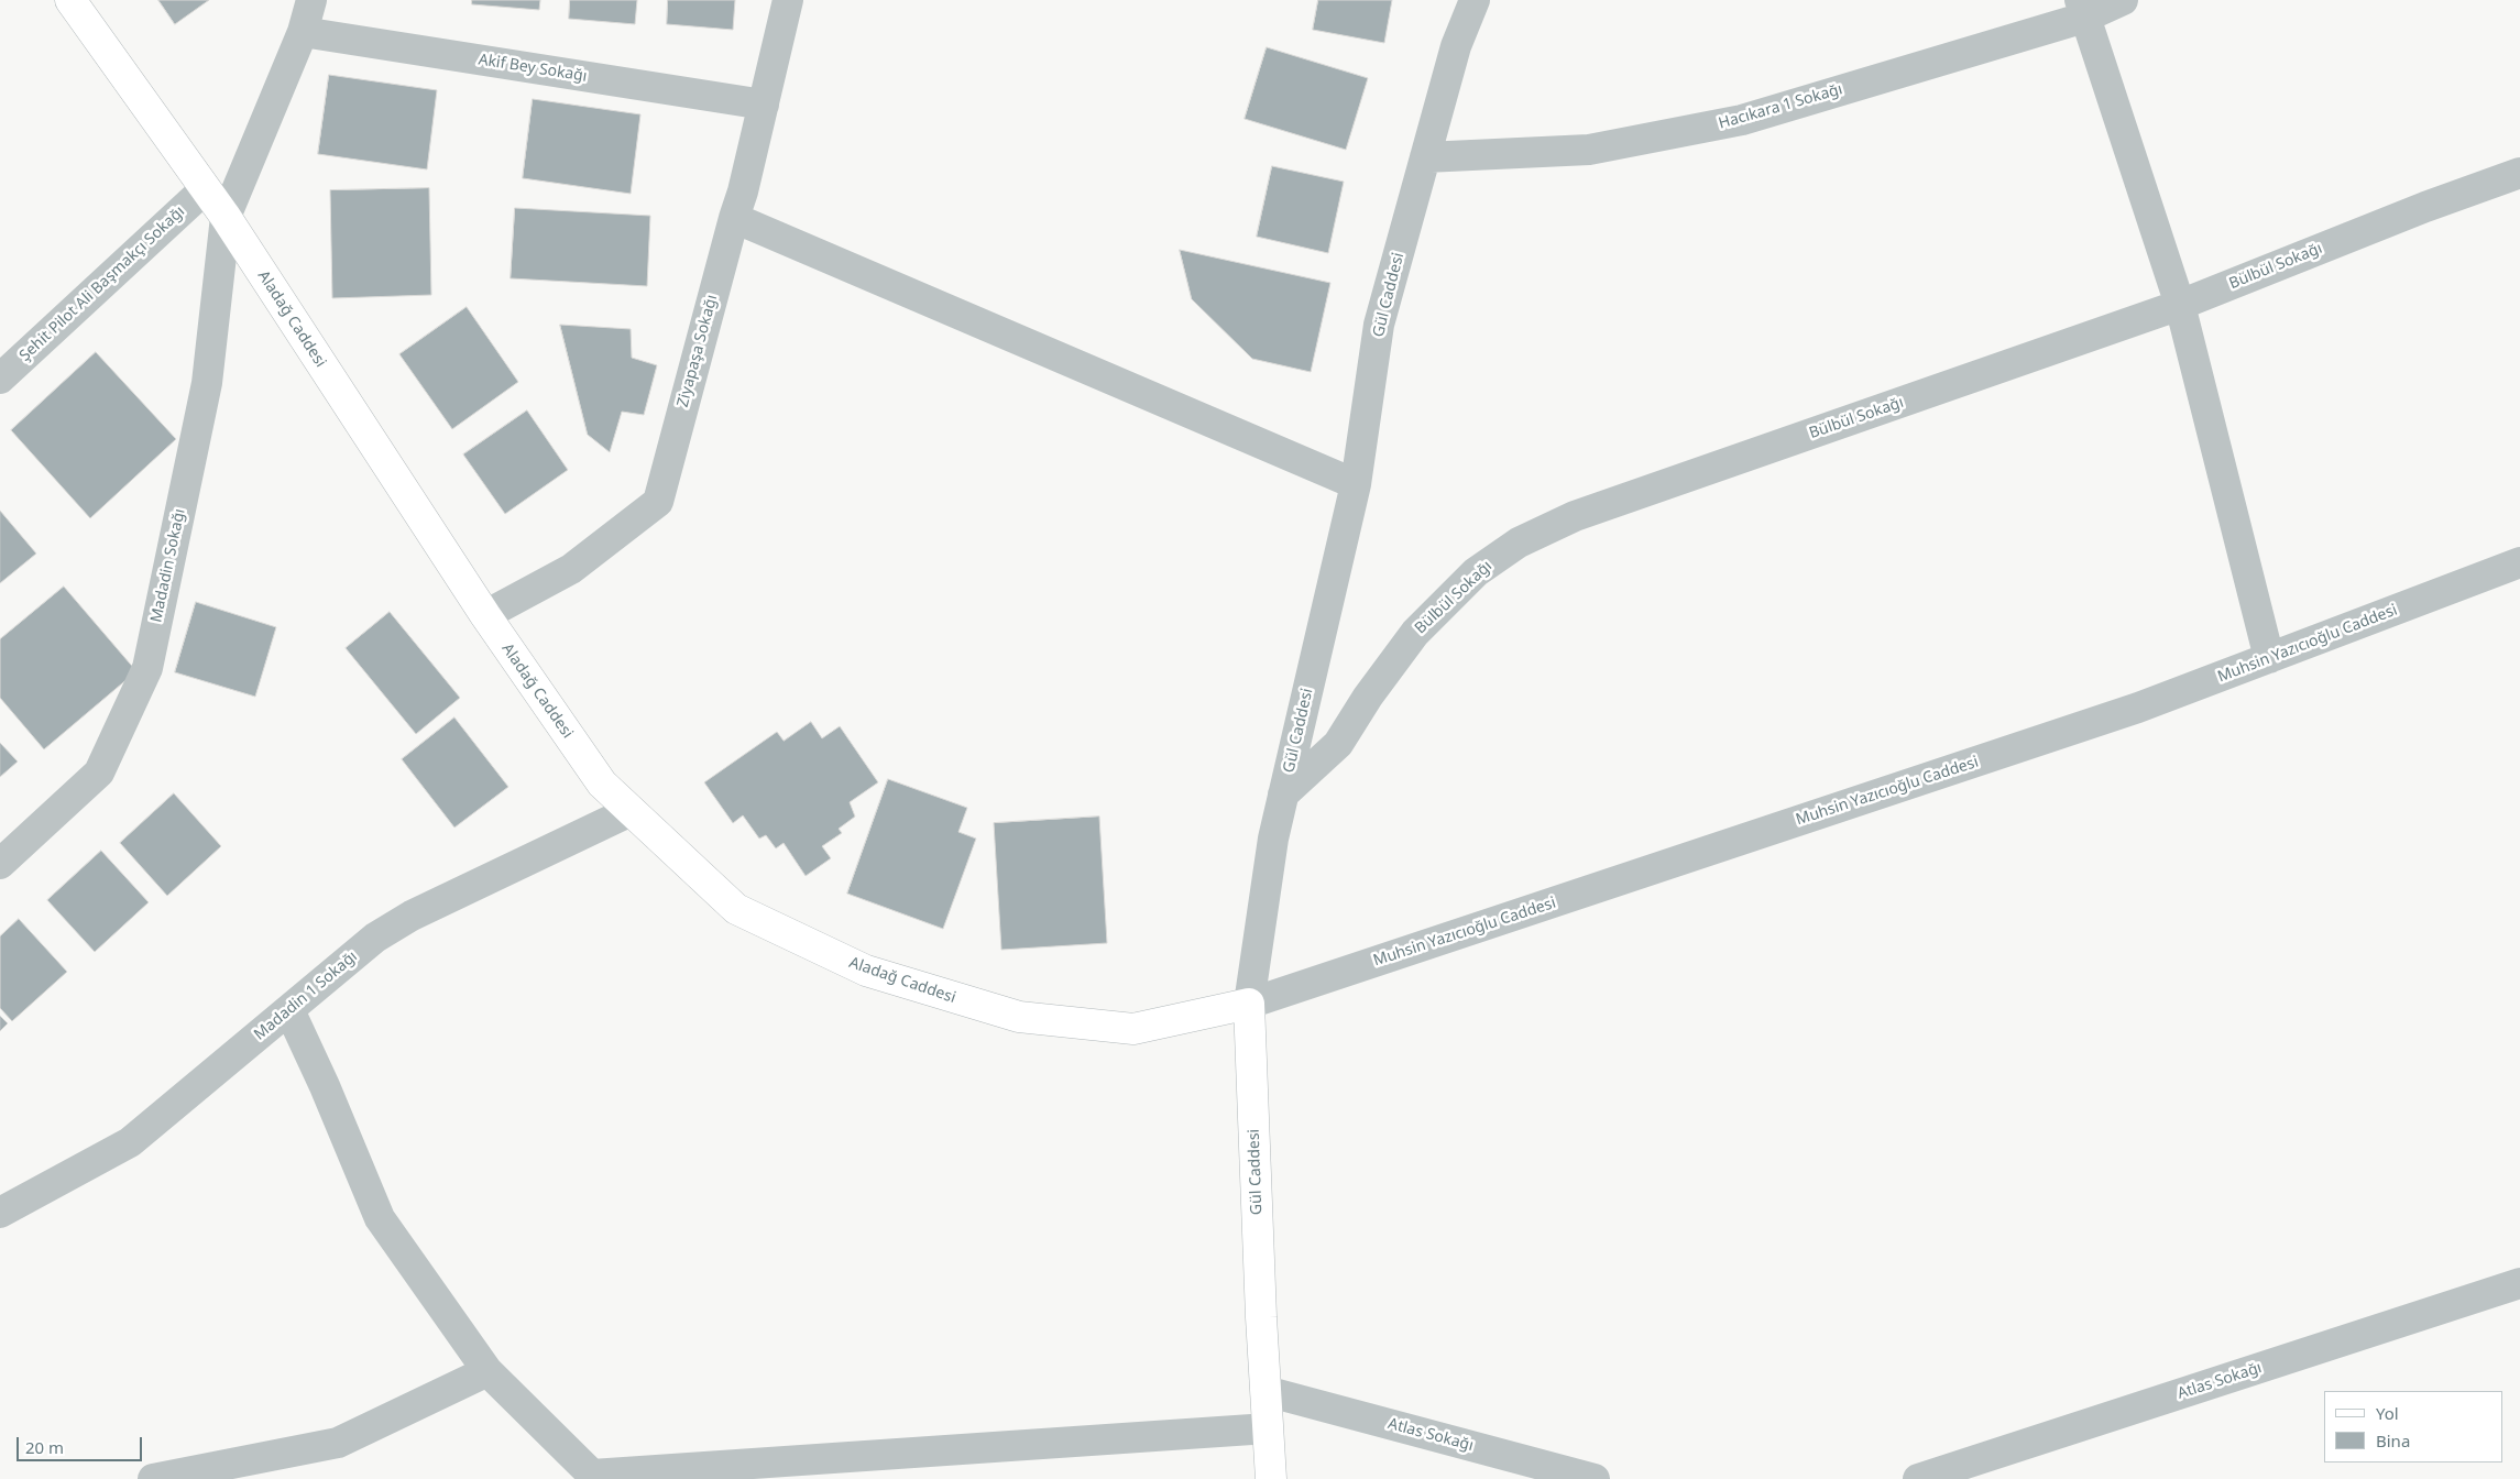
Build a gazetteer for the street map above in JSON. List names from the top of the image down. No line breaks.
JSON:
{"streets":{"main road":["Gül Caddesi","Aladağ Caddesi"],"street":["Akif Bey Sokağı","Hacıkara 1 Sokağı","Bülbül Sokağı","Şehit Pilot Ali Başmakçı Sokağı","Ziyapaşa Sokağı","Madadin Sokağı","Muhsin Yazıcıoğlu Caddesi","Madadin 1 Sokağı","Atlas Sokağı"]},"crossings":[["Akif Bey Sokağı","Ziyapaşa Sokağı"],["Hacıkara 1 Sokağı","Gül Caddesi"],["Bülbül Sokağı","Gül Caddesi"],["Şehit Pilot Ali Başmakçı Sokağı","Aladağ Caddesi"],["Gül Caddesi","Aladağ Caddesi"],["Gül Caddesi","Muhsin Yazıcıoğlu Caddesi"],["Gül Caddesi","Atlas Sokağı"],["Aladağ Caddesi","Ziyapaşa Sokağı"],["Aladağ Caddesi","Madadin Sokağı"],["Aladağ Caddesi","Muhsin Yazıcıoğlu Caddesi"],["Aladağ Caddesi","Madadin 1 Sokağı"]],"legend":["Yol","Bina"],"scale_bar":"20 m"}
